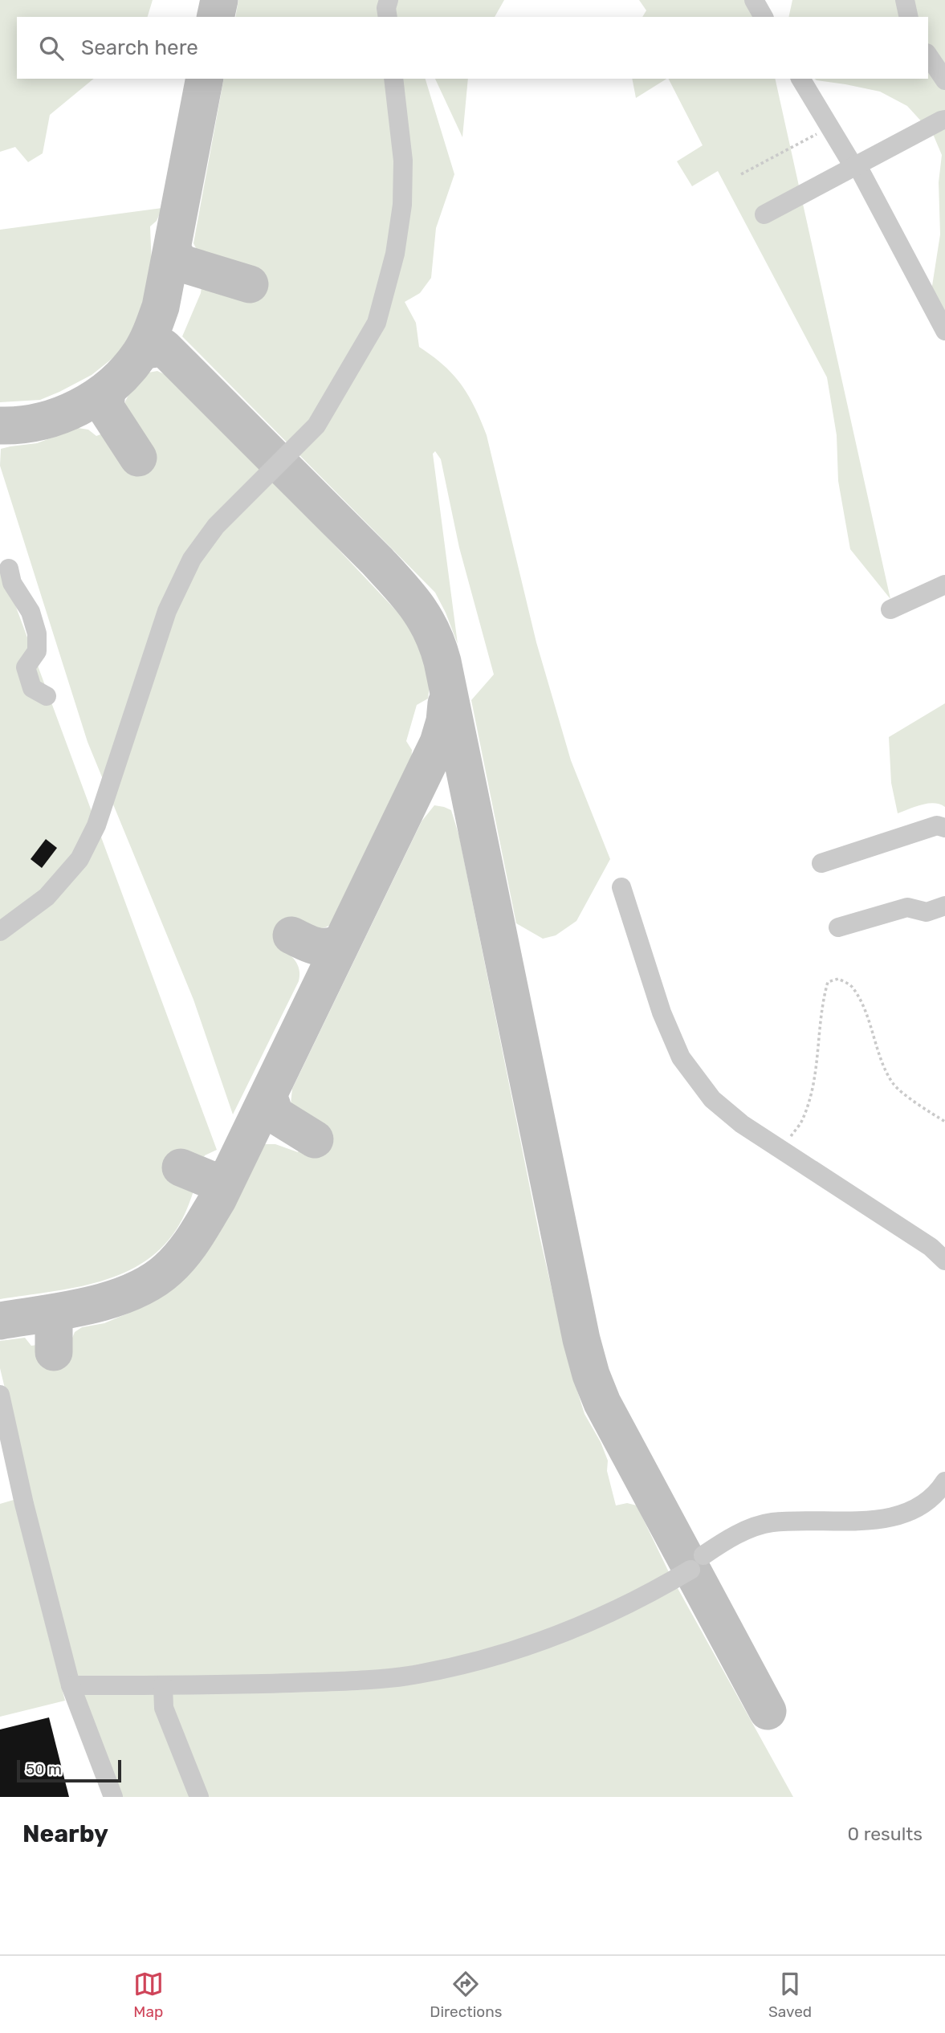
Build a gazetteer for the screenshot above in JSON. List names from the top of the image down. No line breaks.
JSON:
{"scale_bar":"50 m","page":{"search":"Search here","scale":"50 m","heading":["Nearby","0 results"],"nav":["Map","Directions","Saved"]}}
